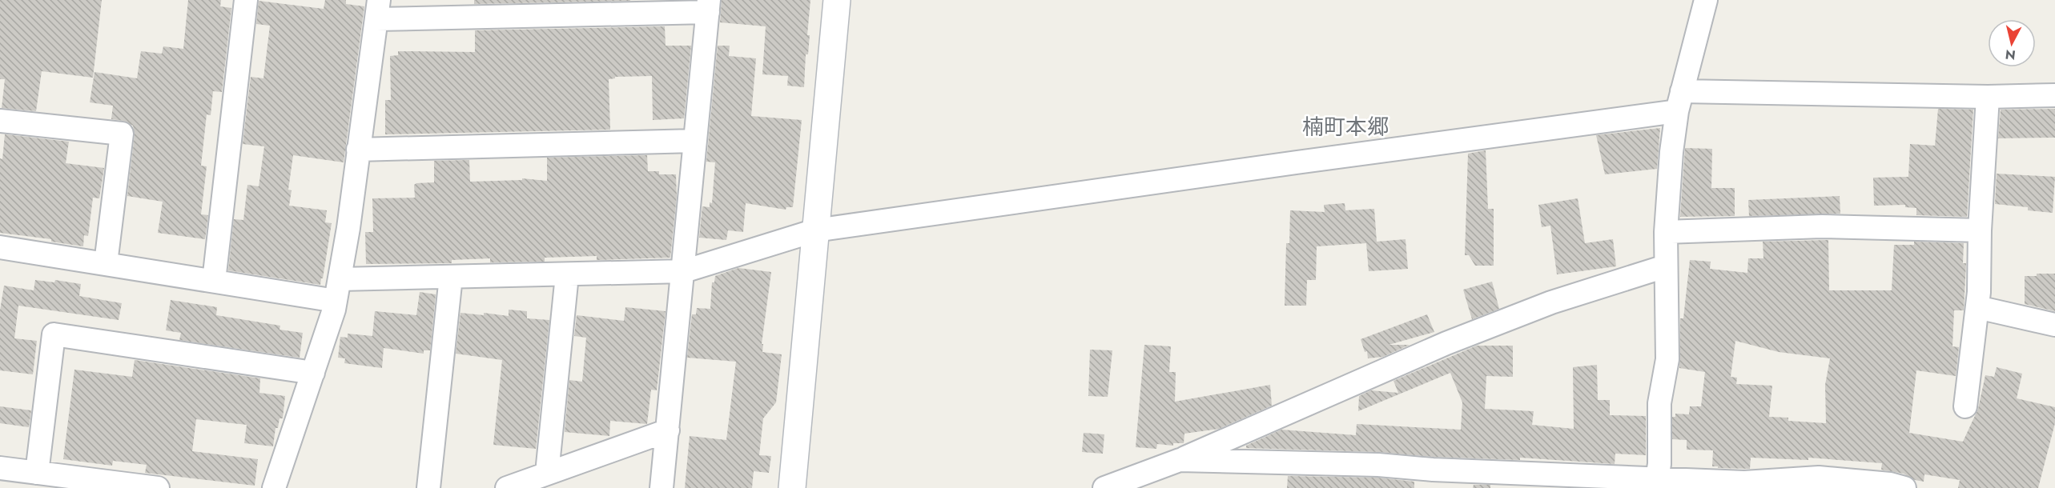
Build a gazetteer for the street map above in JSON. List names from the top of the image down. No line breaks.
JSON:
{"districts":["楠町本郷"],"north":"bottom"}
